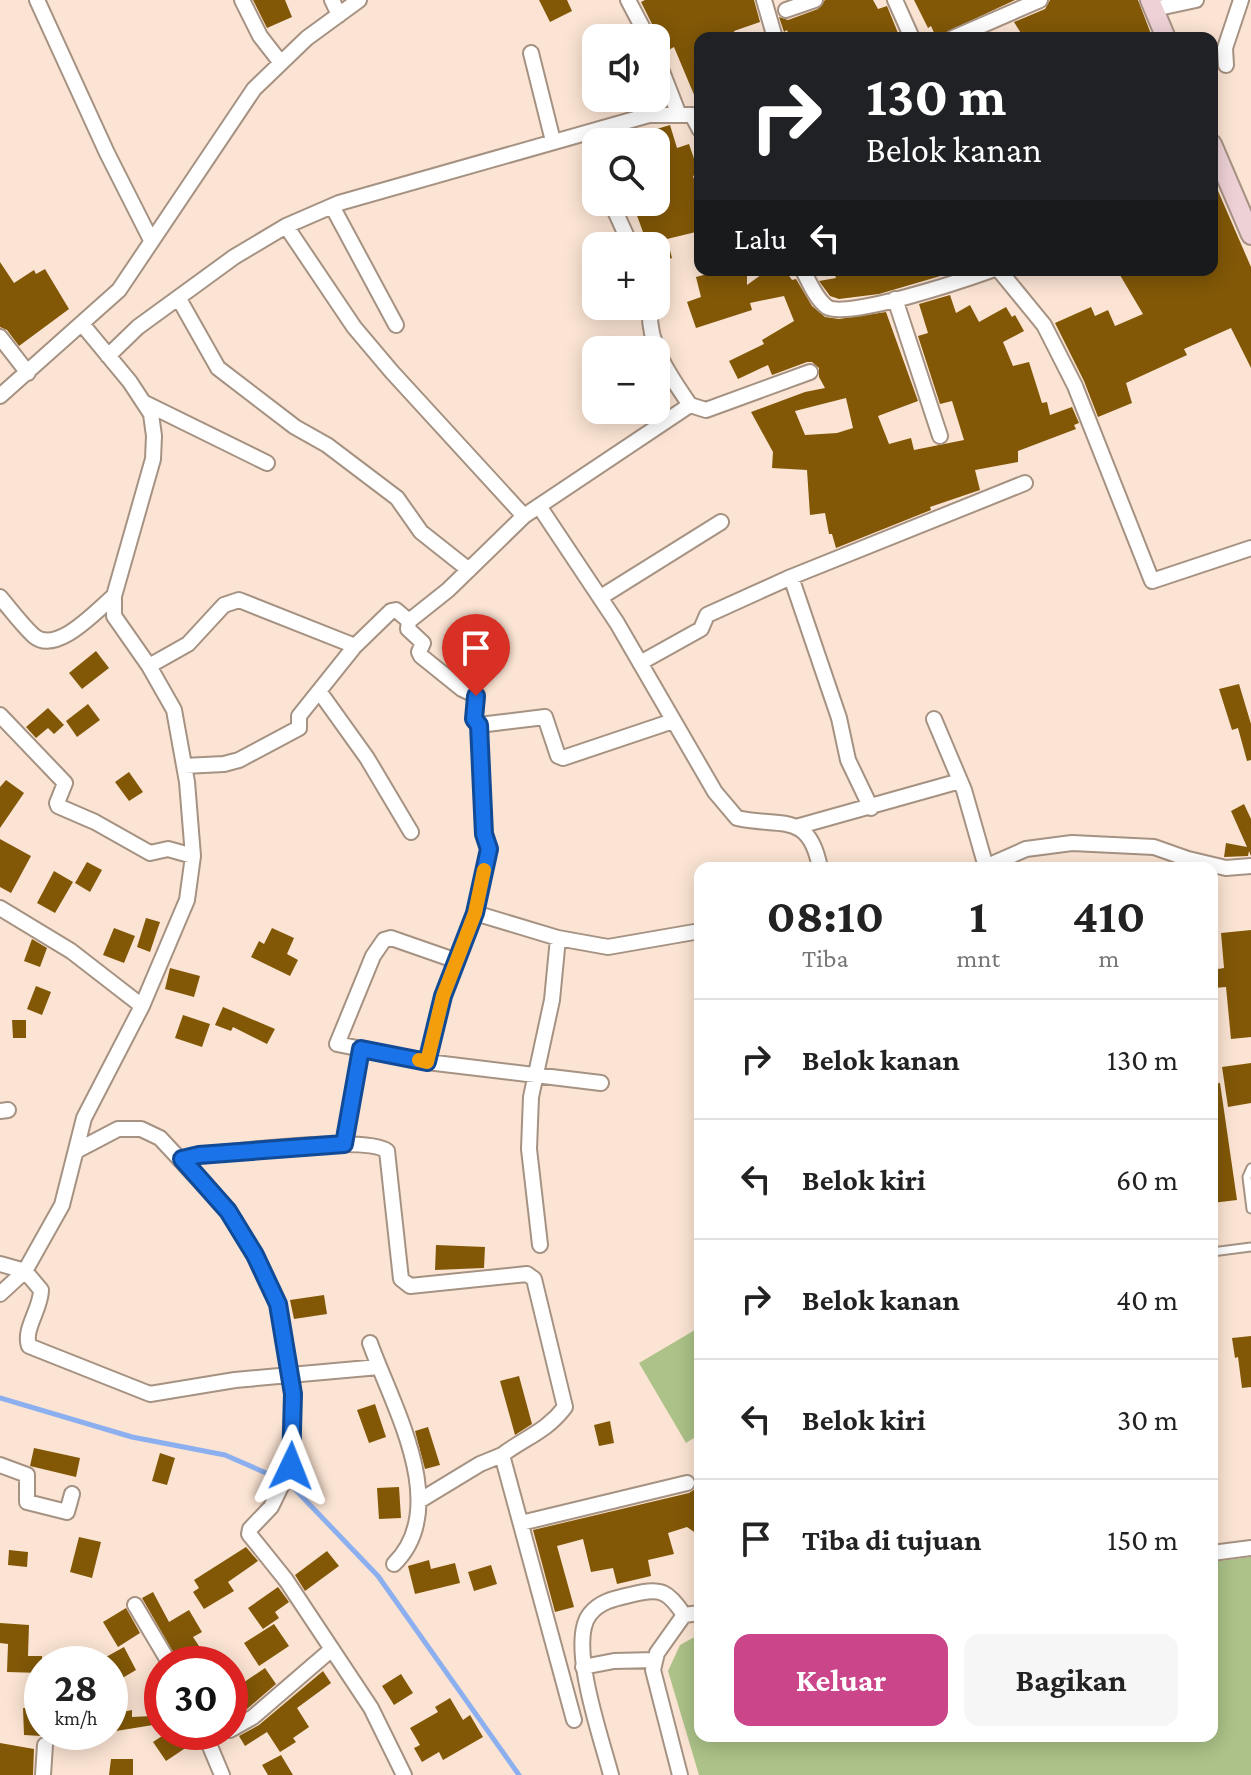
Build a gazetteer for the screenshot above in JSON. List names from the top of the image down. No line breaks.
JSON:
{"page":{"map_buttons":["+","−"],"turn":["130 m","Belok kanan"],"then":"Lalu","eta":["08:10","Tiba","1","mnt","410","m"],"list":[{"name":"Belok kanan","value":"130 m"},{"name":"Belok kiri","value":"60 m"},{"name":"Belok kanan","value":"40 m"},{"name":"Belok kiri","value":"30 m"},{"name":"Tiba di tujuan","value":"150 m"}],"buttons":["Keluar","Bagikan"],"speed":"28 km/h","limit":"30"}}
